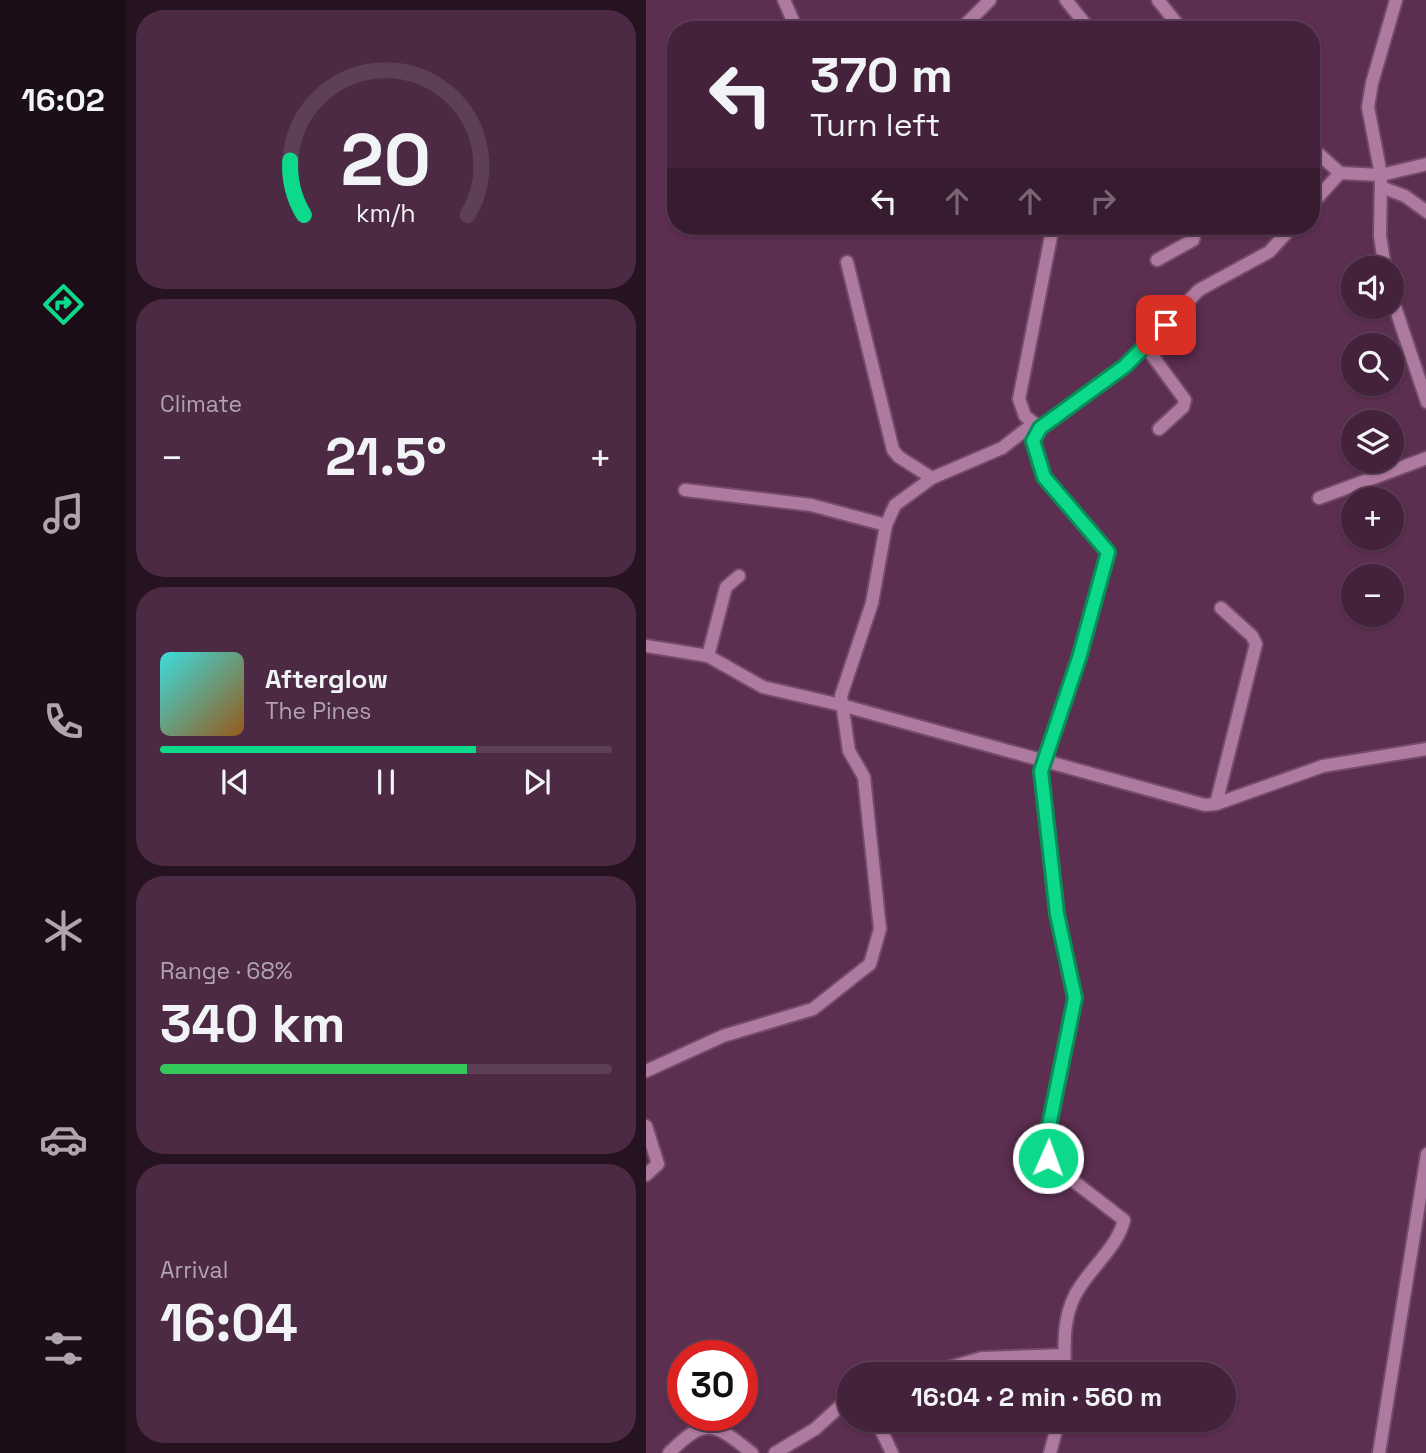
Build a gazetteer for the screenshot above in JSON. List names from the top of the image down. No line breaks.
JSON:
{"page":{"tabs":"16:02","turn":["370 m","Turn left"],"map_buttons":["+","−"],"tile":["Climate",["Range · 68%","340 km"],["Arrival","16:04"]],"heat":["−","21.5°","+"],"song":["Afterglow","The Pines"],"limit":"30","trip":"16:04 · 2 min · 560 m","gauge":["20","km/h"]}}
